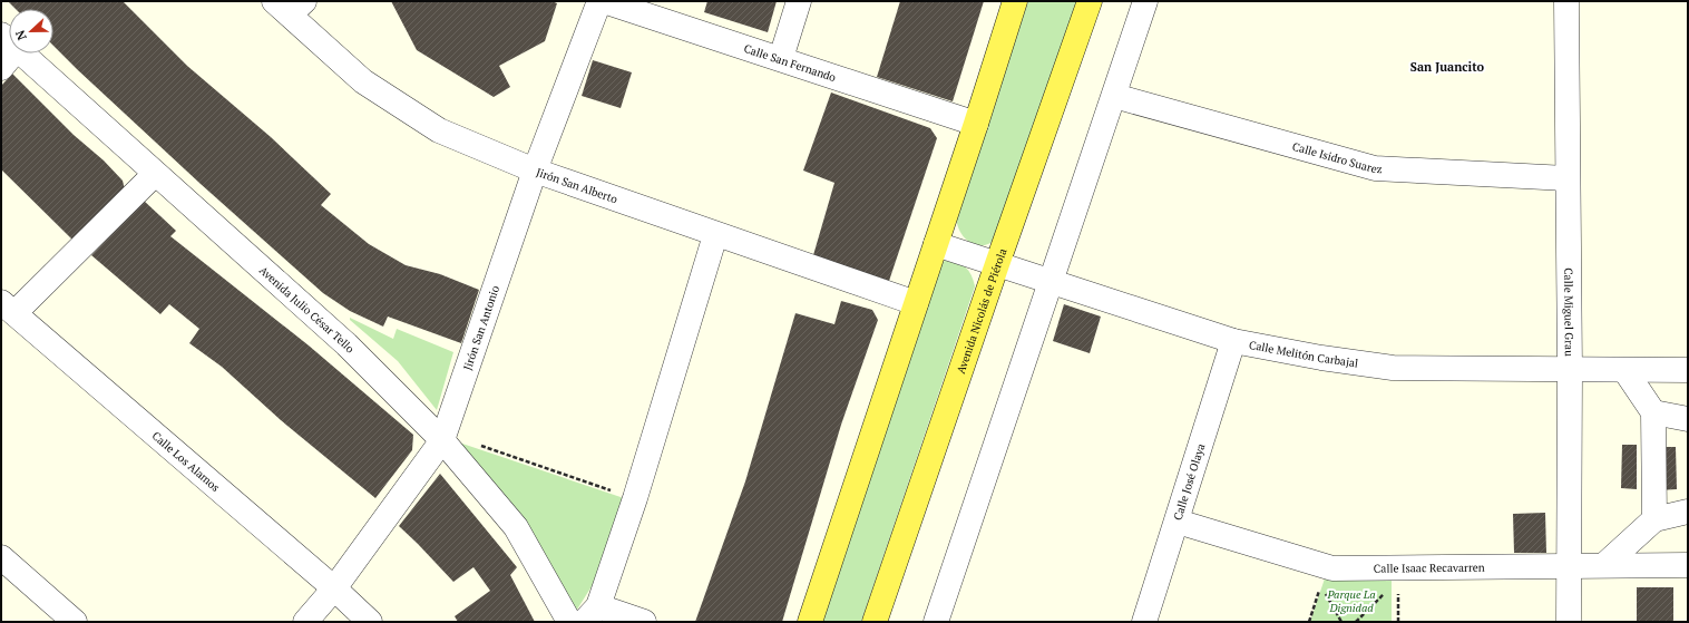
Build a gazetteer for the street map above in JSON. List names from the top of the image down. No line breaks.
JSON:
{"streets":{"main road":["Avenida Nicolás de Piérola"],"street":["Calle San Fernando","Calle Isidro Suarez","Jirón San Alberto","Avenida Julio César Tello","Calle Miguel Grau","Jirón San Antonio","Calle Melitón Carbajal","Calle Los Alamos","Calle José Olaya","Calle Isaac Recavarren"]},"crossings":[["Calle Isidro Suarez","Calle Miguel Grau"],["Jirón San Alberto","Jirón San Antonio"],["Avenida Julio César Tello","Jirón San Antonio"],["Avenida Nicolás de Piérola","Calle Melitón Carbajal"],["Calle Miguel Grau","Calle Melitón Carbajal"],["Calle Miguel Grau","Calle Isaac Recavarren"],["Jirón San Antonio","Calle Los Alamos"],["Calle Melitón Carbajal","Calle José Olaya"],["Calle José Olaya","Calle Isaac Recavarren"]],"districts":["San Juancito"],"parks":["Parque La Dignidad"],"north":"left"}
